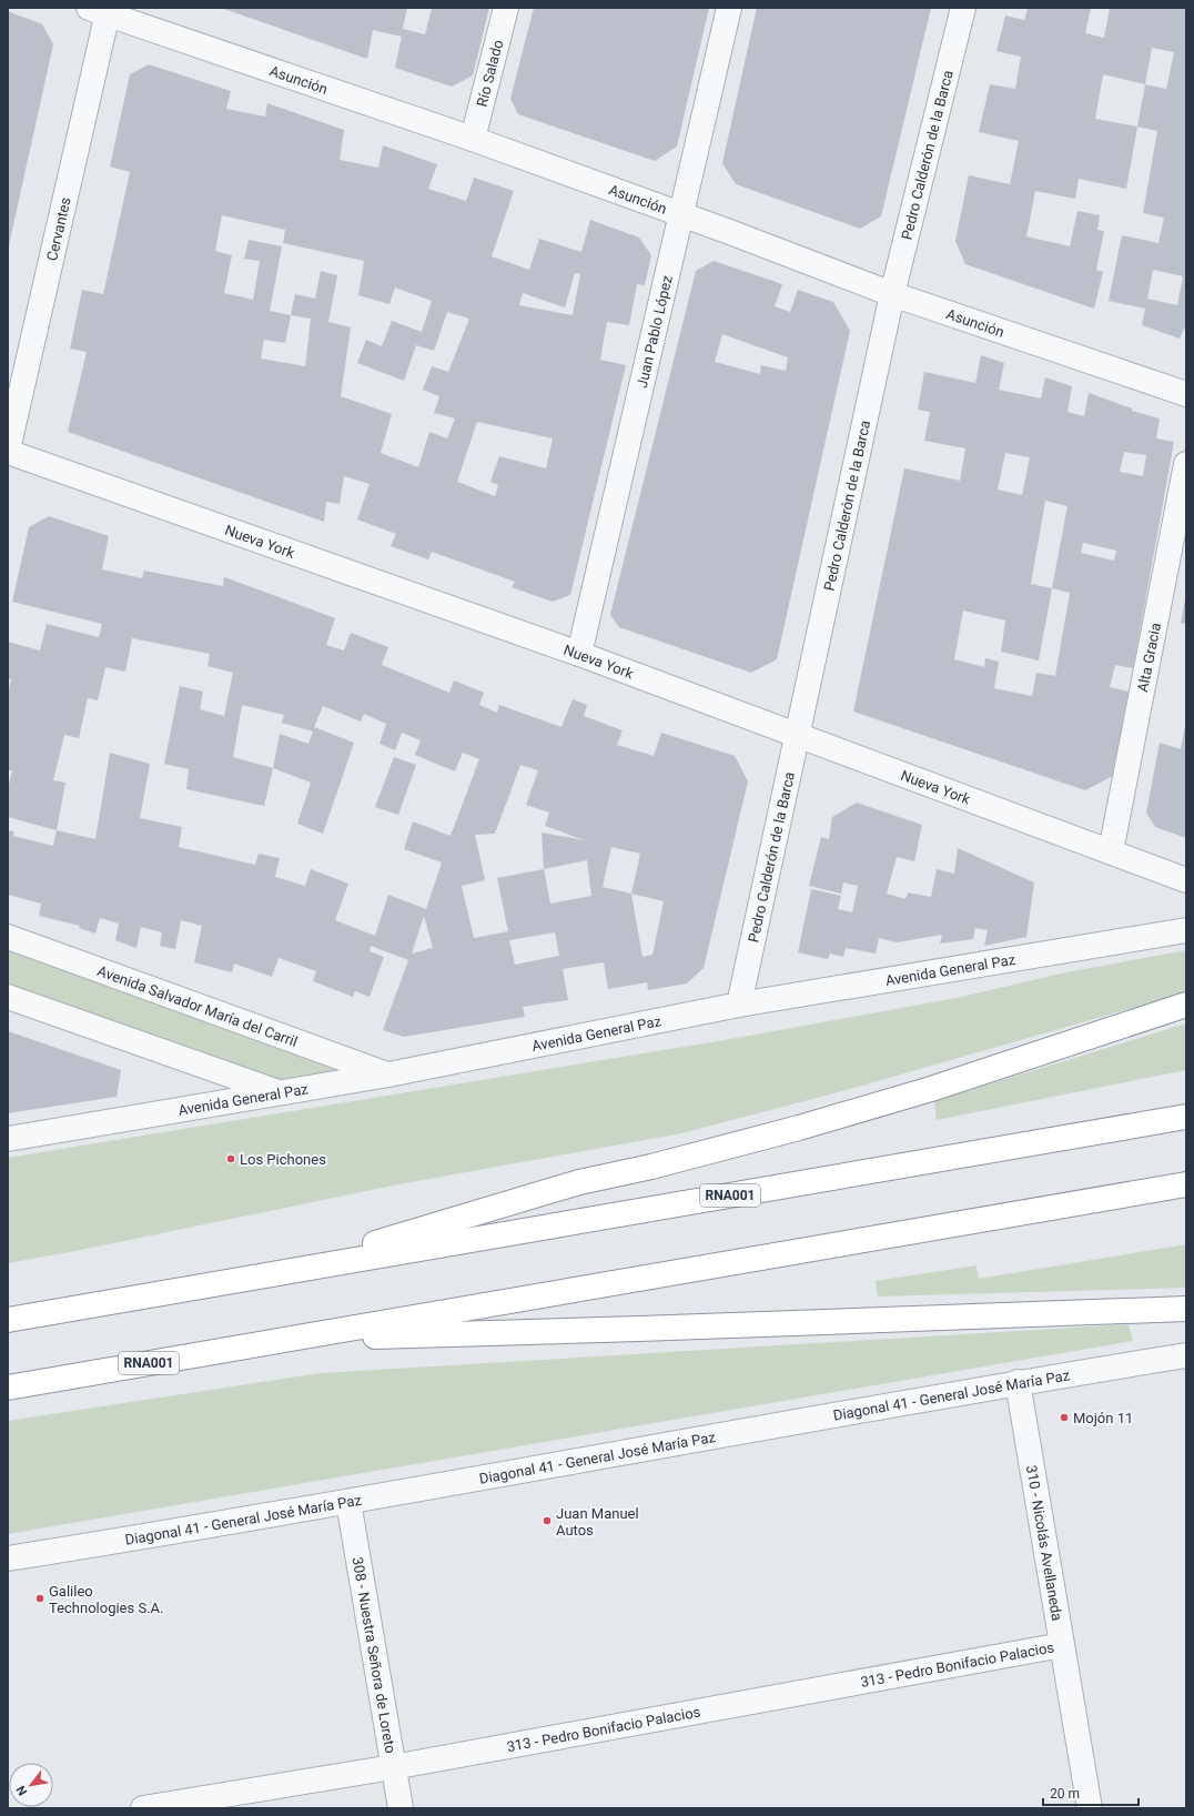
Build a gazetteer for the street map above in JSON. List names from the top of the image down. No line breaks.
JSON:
{"streets":{"highway":["RNA001"],"street":["Río Salado","Asunción","Pedro Calderón de la Barca","Cervantes","Juan Pablo López","Nueva York","Alta Gracia","Avenida General Paz","Avenida Salvador María del Carril","Diagonal 41 - General José María Paz","310 - Nicolás Avellaneda","308 - Nuestra Señora de Loreto","313 - Pedro Bonifacio Palacios"]},"crossings":[["Río Salado","Asunción"],["Asunción","Pedro Calderón de la Barca"],["Asunción","Cervantes"],["Asunción","Juan Pablo López"],["Pedro Calderón de la Barca","Nueva York"],["Pedro Calderón de la Barca","Avenida General Paz"],["Cervantes","Nueva York"],["Juan Pablo López","Nueva York"],["Nueva York","Alta Gracia"],["Avenida General Paz","Avenida Salvador María del Carril"],["Diagonal 41 - General José María Paz","310 - Nicolás Avellaneda"],["Diagonal 41 - General José María Paz","308 - Nuestra Señora de Loreto"],["310 - Nicolás Avellaneda","313 - Pedro Bonifacio Palacios"],["308 - Nuestra Señora de Loreto","313 - Pedro Bonifacio Palacios"]],"places":["Los Pichones","Mojón 11","Juan Manuel Autos","Galileo Technologies S.A."],"scale_bar":"20 m","north":"bottom left"}
